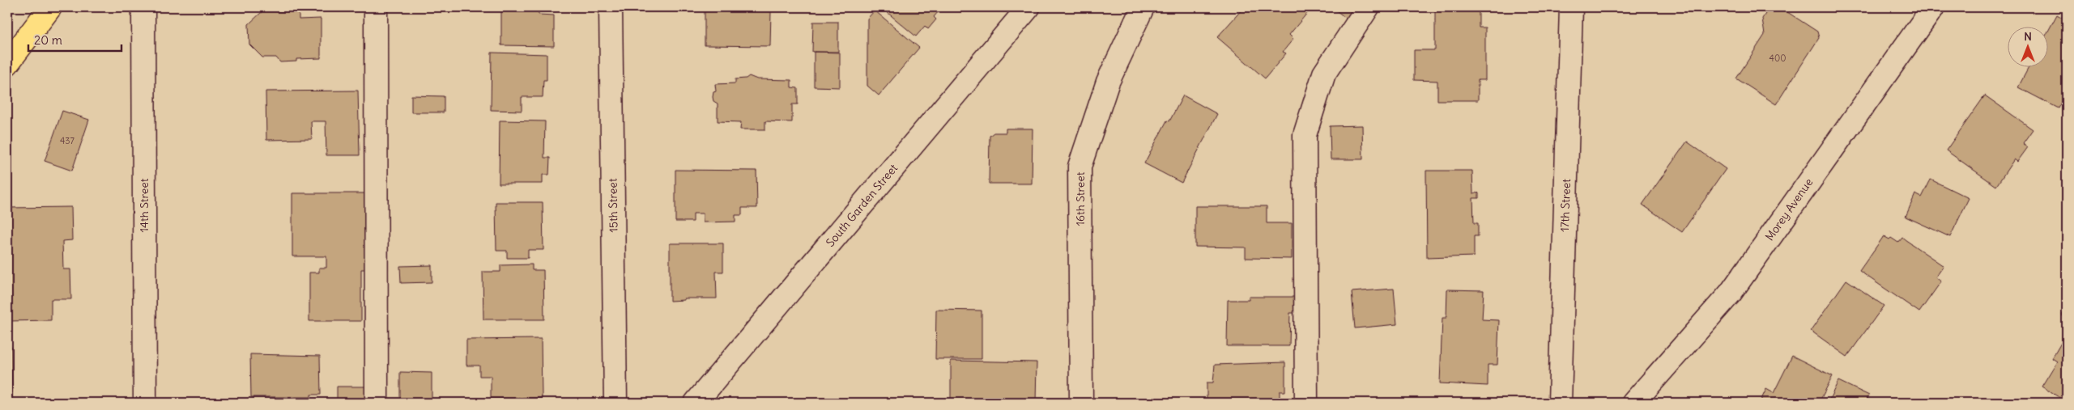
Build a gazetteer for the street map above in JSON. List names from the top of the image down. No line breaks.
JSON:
{"streets":{"street":["16th Street","14th Street","15th Street","South Garden Street","17th Street","Morey Avenue"]},"house_numbers":["400","437"],"scale_bar":"20 m","north":"top"}
